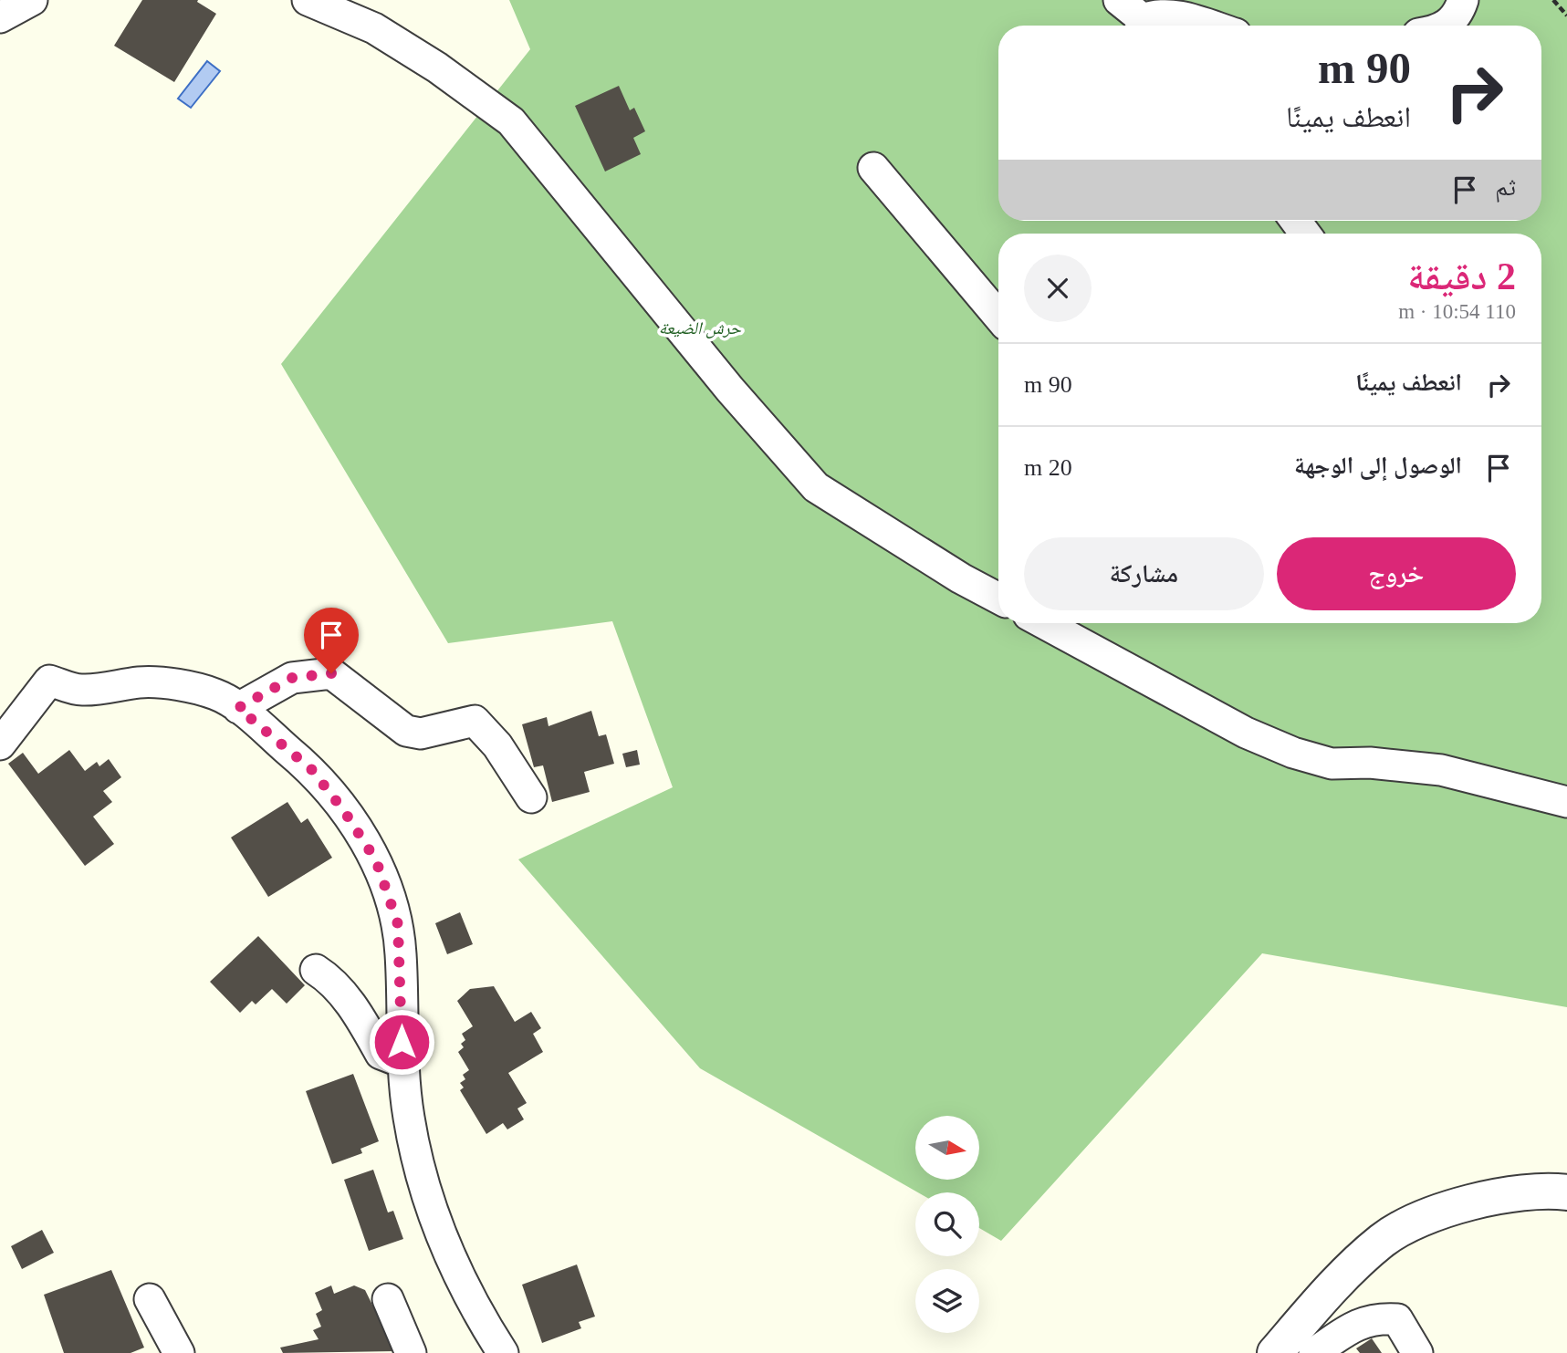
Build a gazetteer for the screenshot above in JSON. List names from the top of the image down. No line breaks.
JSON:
{"parks":["حرش الضيعة"],"north":"right","page":{"turn":["90 m","انعطف يمينًا"],"then":"ثم","heading":["2 دقيقة","110 m · 10:54"],"list":[{"name":"انعطف يمينًا","value":"90 m"},{"name":"الوصول إلى الوجهة","value":"20 m"}],"buttons":["خروج","مشاركة"]}}
